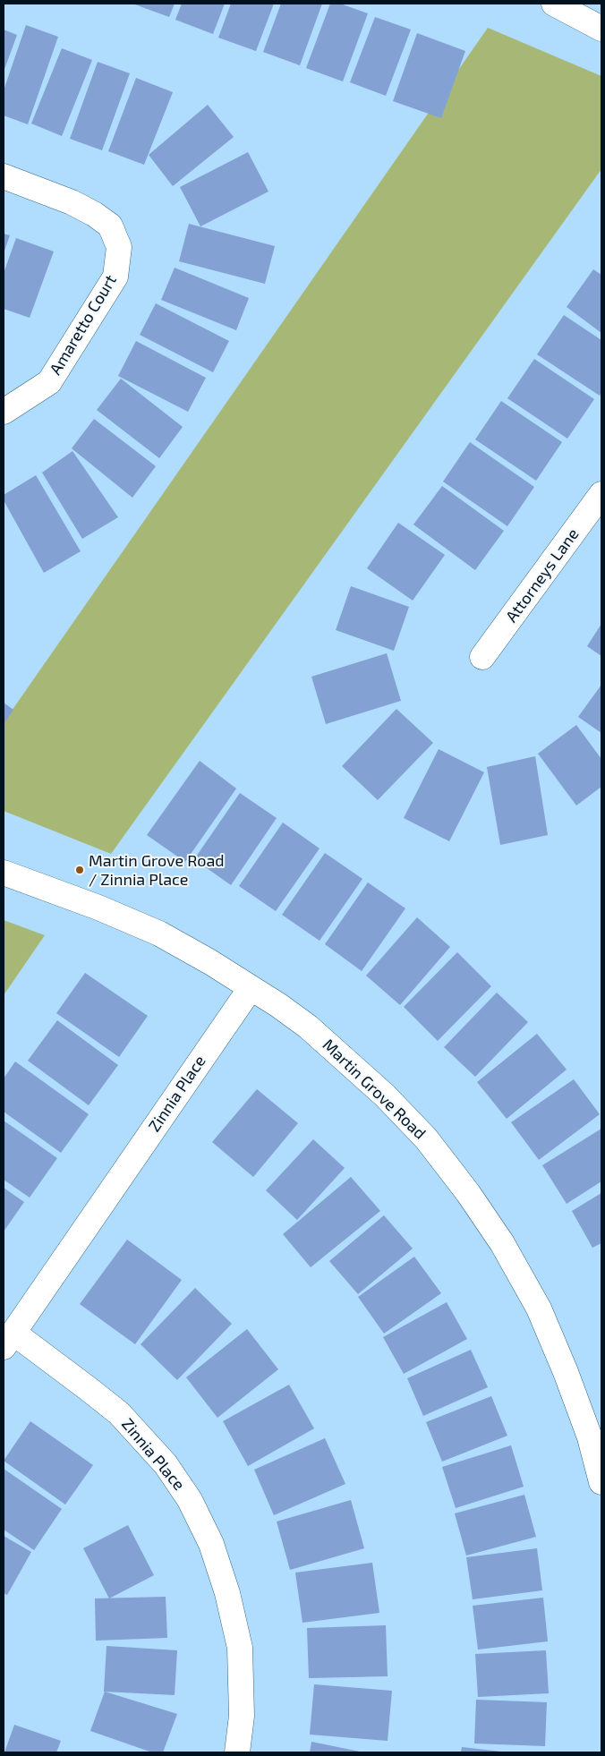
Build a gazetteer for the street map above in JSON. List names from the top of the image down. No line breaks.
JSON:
{"streets":{"street":["Amaretto Court","Attorneys Lane","Martin Grove Road","Zinnia Place"]},"crossings":[["Martin Grove Road","Zinnia Place"]],"places":["Martin Grove Road / Zinnia Place"]}
